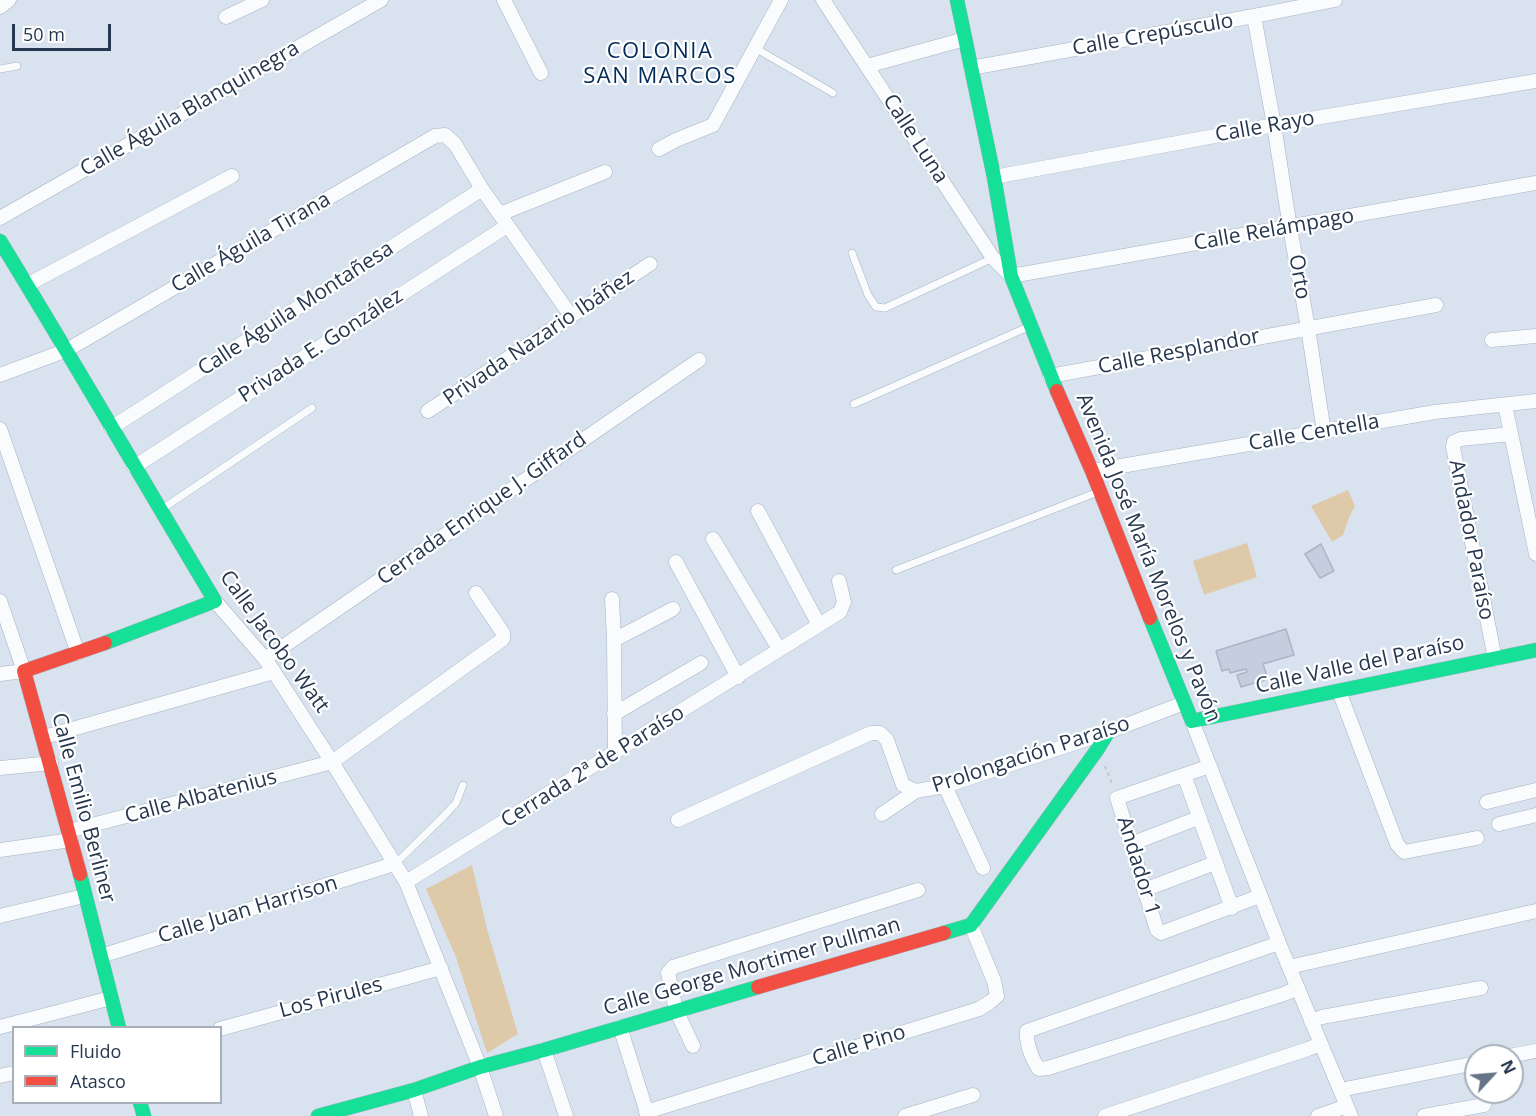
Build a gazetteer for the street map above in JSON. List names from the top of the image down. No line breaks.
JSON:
{"streets":{"street":["Calle Crepúsculo","Calle Águila Blanquinegra","Calle Rayo","Calle Luna","Calle Relámpago","Calle Águila Tirana","Orto","Calle Águila Montañesa","Privada Nazario Ibáñez","Privada E. González","Calle Resplandor","Calle Centella","Cerrada Enrique J. Giffard","Andador Paraíso","Avenida José María Morelos y Pavón","Calle Jacobo Watt","Calle Valle del Paraíso","Prolongación Paraíso","Cerrada 2ª de Paraíso","Calle Albatenius","Calle Emilio Berliner","Andador 1","Calle Juan Harrison","Calle George Mortimer Pullman","Los Pirules","Calle Pino"]},"crossings":[["Calle Crepúsculo","Orto"],["Calle Crepúsculo","Avenida José María Morelos y Pavón"],["Calle Rayo","Orto"],["Calle Rayo","Avenida José María Morelos y Pavón"],["Calle Luna","Calle Relámpago"],["Calle Luna","Avenida José María Morelos y Pavón"],["Calle Relámpago","Orto"],["Calle Relámpago","Avenida José María Morelos y Pavón"],["Calle Águila Tirana","Calle Águila Montañesa"],["Calle Águila Tirana","Calle Jacobo Watt"],["Orto","Calle Resplandor"],["Orto","Calle Centella"],["Calle Águila Montañesa","Calle Jacobo Watt"],["Privada E. González","Calle Jacobo Watt"],["Calle Resplandor","Avenida José María Morelos y Pavón"],["Calle Centella","Avenida José María Morelos y Pavón"],["Cerrada Enrique J. Giffard","Calle Jacobo Watt"],["Andador Paraíso","Calle Valle del Paraíso"],["Avenida José María Morelos y Pavón","Calle Valle del Paraíso"],["Avenida José María Morelos y Pavón","Prolongación Paraíso"],["Calle Jacobo Watt","Cerrada 2ª de Paraíso"],["Calle Jacobo Watt","Calle Albatenius"],["Calle Jacobo Watt","Calle Juan Harrison"],["Calle Jacobo Watt","Calle George Mortimer Pullman"],["Calle Jacobo Watt","Los Pirules"],["Calle Albatenius","Calle Emilio Berliner"],["Calle Emilio Berliner","Calle Juan Harrison"],["Calle George Mortimer Pullman","Calle Pino"]],"districts":["COLONIA SAN MARCOS"],"legend":["Fluido","Atasco"],"scale_bar":"50 m","north":"top right"}
